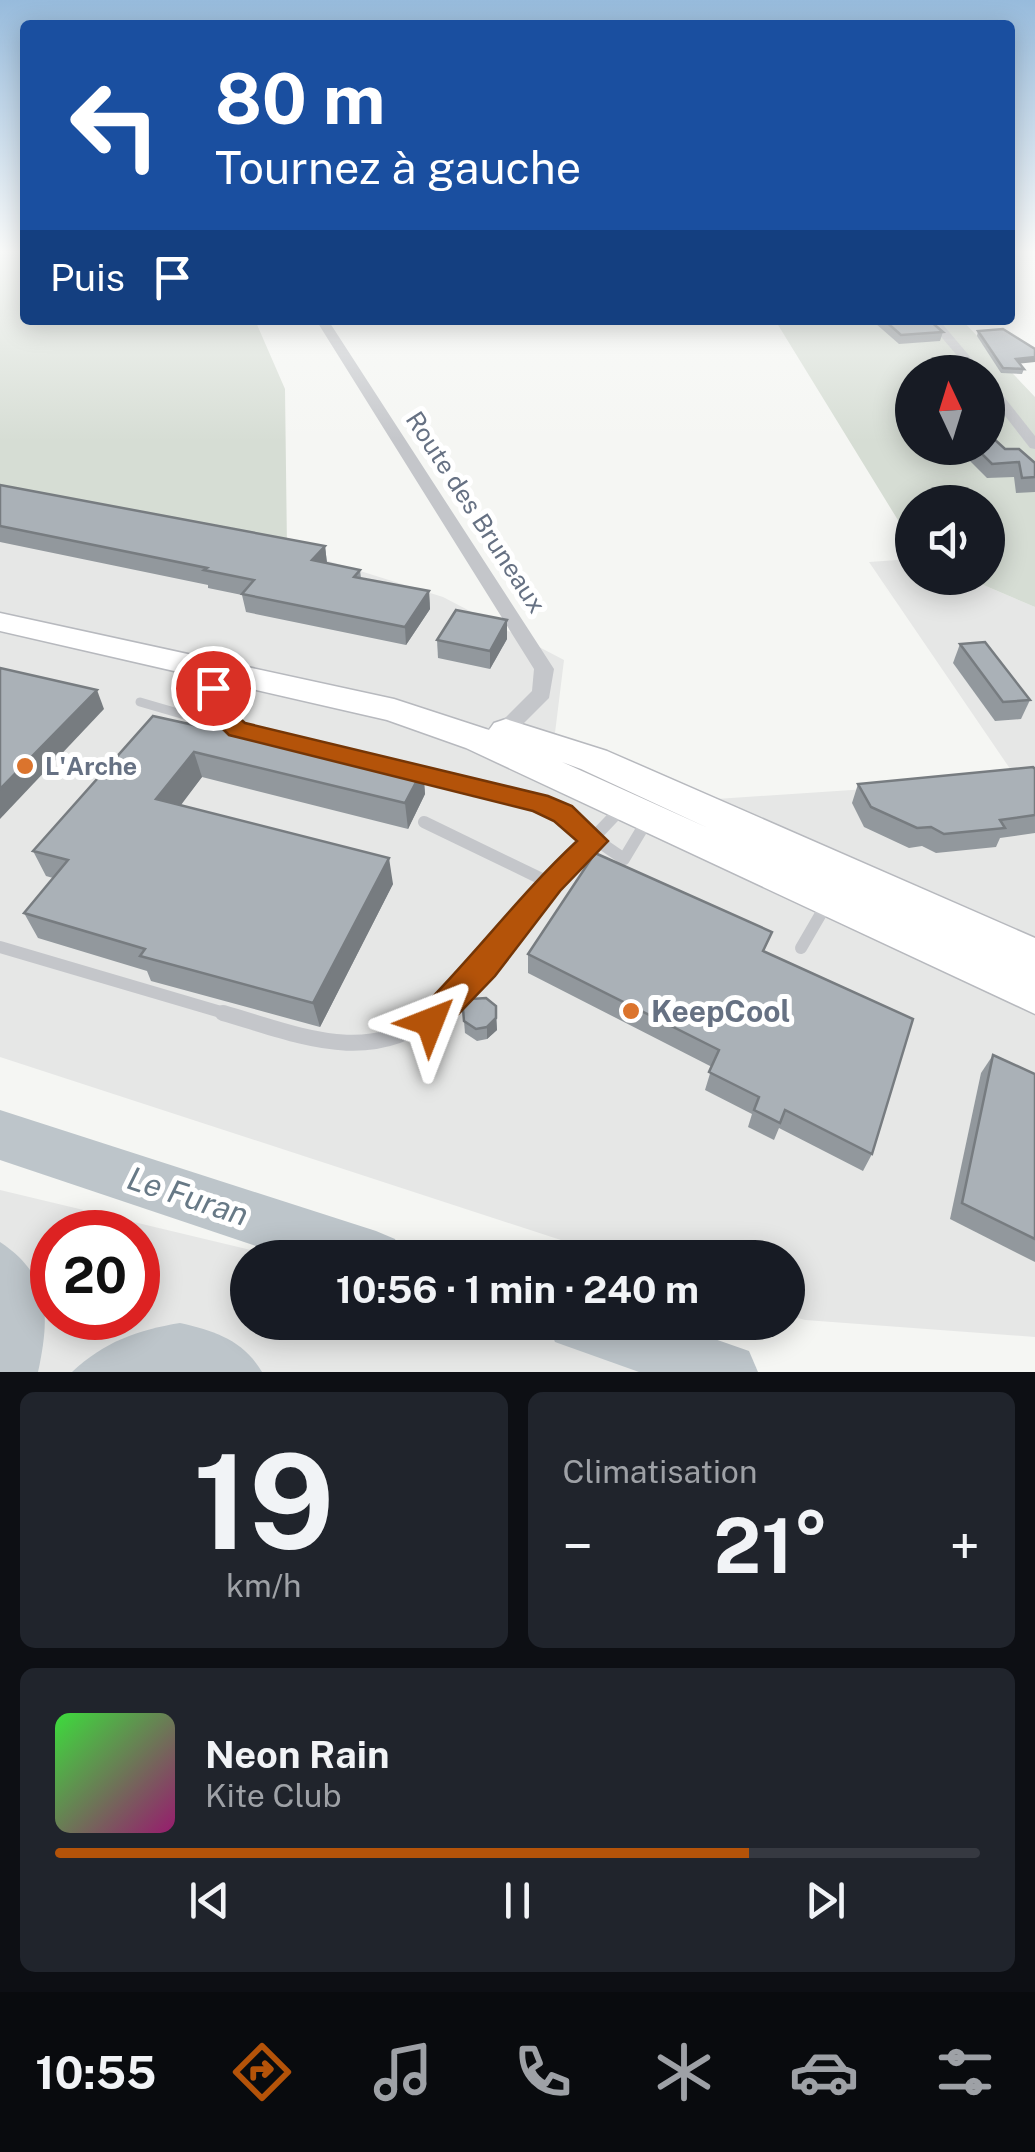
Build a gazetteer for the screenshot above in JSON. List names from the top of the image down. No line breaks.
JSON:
{"streets":{"street":["Route des Bruneaux"]},"water":["Le Furan"],"places":["L'Arche","KeepCool"],"north":"top","page":{"turn":["80 m","Tournez à gauche"],"then":"Puis","limit":"20","trip":"10:56 · 1 min · 240 m","tile":[["19","km/h"],"Climatisation"],"heat":["−","21°","+"],"song":["Neon Rain","Kite Club"],"tabs":"10:55"}}
